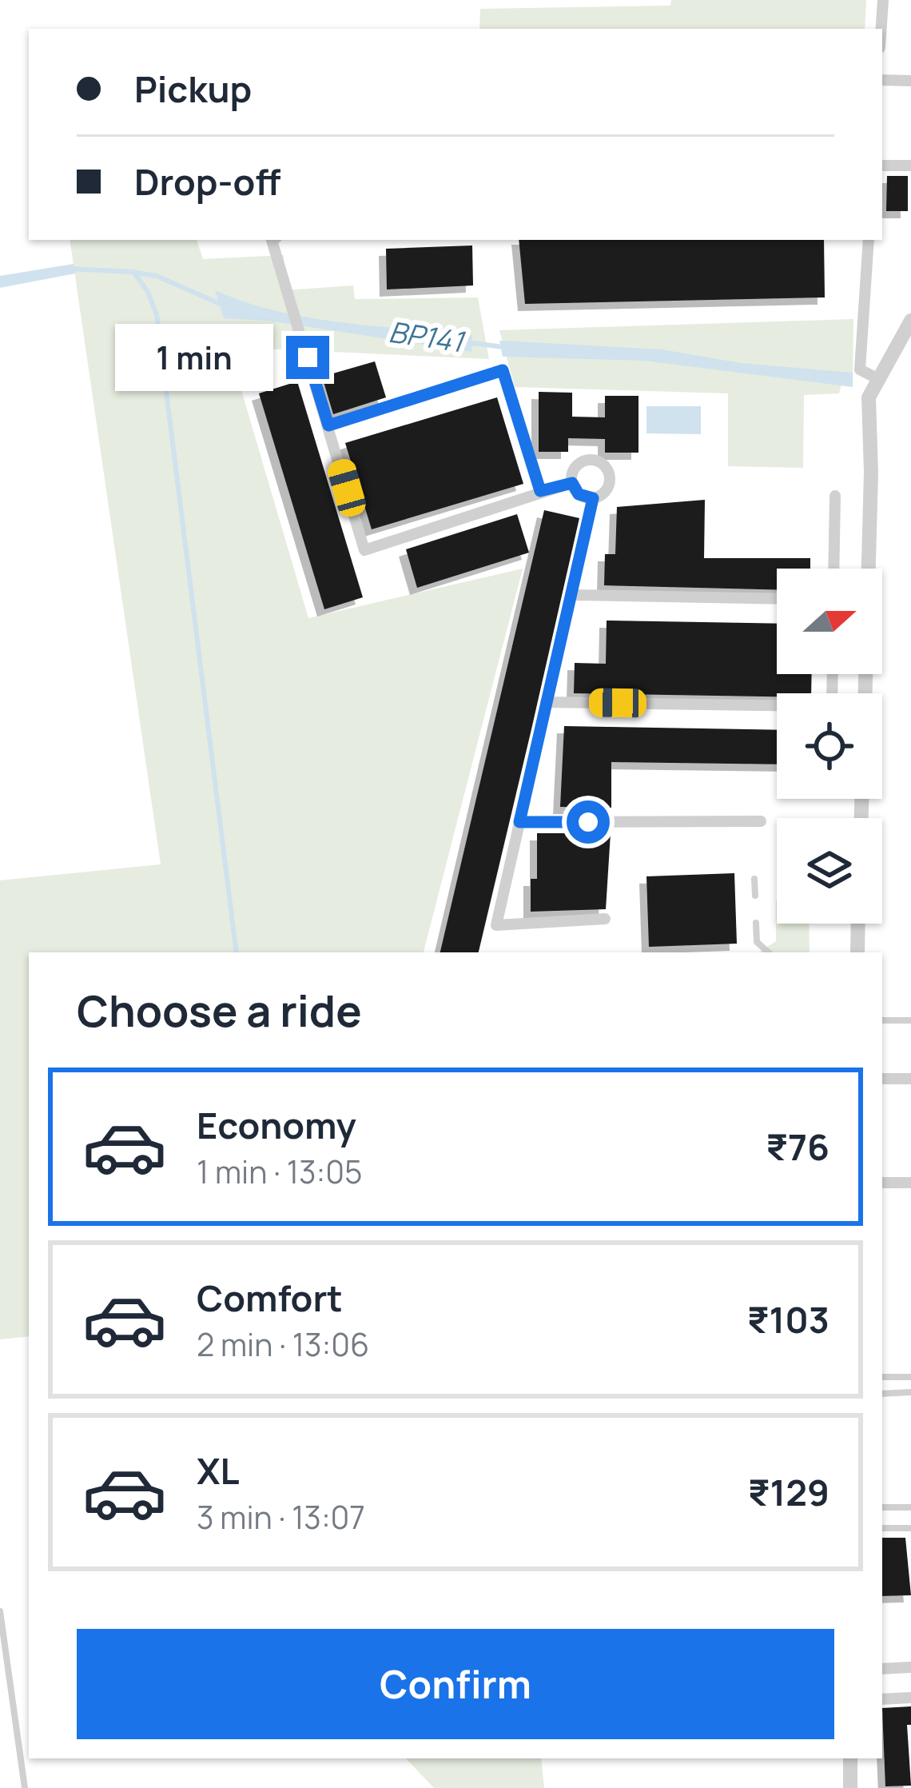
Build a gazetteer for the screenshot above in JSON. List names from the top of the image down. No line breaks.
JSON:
{"water":["BP141"],"north":"right","page":{"banner":["Pickup","Drop-off"],"bubble":"1 min","heading":"Choose a ride","list":[{"name":"Economy","note":"1 min · 13:05","value":"₹76"},{"name":"Comfort","note":"2 min · 13:06","value":"₹103"},{"name":"XL","note":"3 min · 13:07","value":"₹129"}],"buttons":"Confirm"}}
